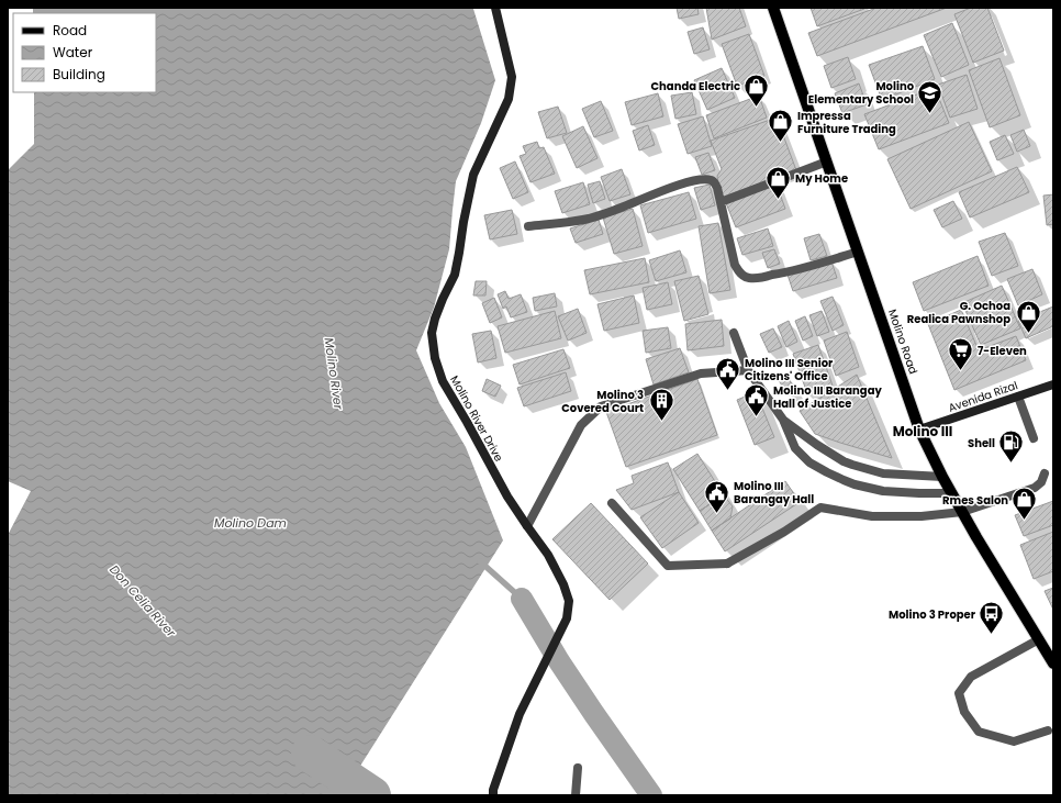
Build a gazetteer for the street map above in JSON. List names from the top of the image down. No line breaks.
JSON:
{"streets":{"main road":["Molino Road"],"street":["Avenida Rizal","Molino River Drive"]},"crossings":[["Molino Road","Avenida Rizal"]],"districts":["Molino III"],"water":["Molino River","Molino Dam","Don Celia River"],"places":{"shop":["Chanda Electric","Impressa Furniture Trading","My Home","G. Ochoa Realica Pawnshop","Rmes Salon"],"school or university":["Molino Elementary School"],"supermarket":["7-Eleven"],"public building":["Molino III Senior Citizens' Office","Molino III Barangay Hall of Justice","Molino III Barangay Hall"],"building":["Molino 3 Covered Court"],"fuel station":["Shell"],"bus stop":["Molino 3 Proper"]},"legend":["Road","Water","Building"]}
